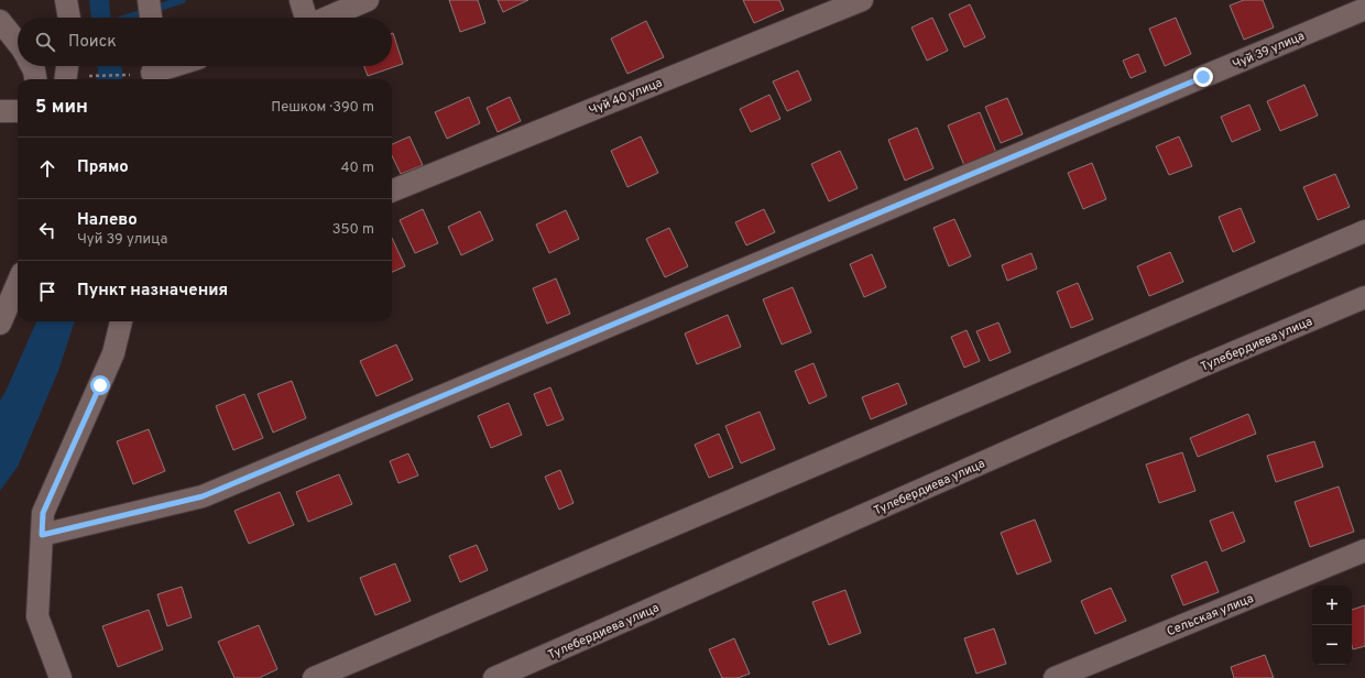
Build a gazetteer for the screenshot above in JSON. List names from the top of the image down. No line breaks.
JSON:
{"streets":{"street":["Чуй 39 улица","Чуй 40 улица","Тулебердиева улица","Сельская улица"]},"page":{"search":"Поиск","heading":["5 мин","Пешком · 390 m"],"list":[["Прямо","40 m"],["Налево","Чуй 39 улица","350 m"],"Пункт назначения"],"map_buttons":["+","−"]}}
